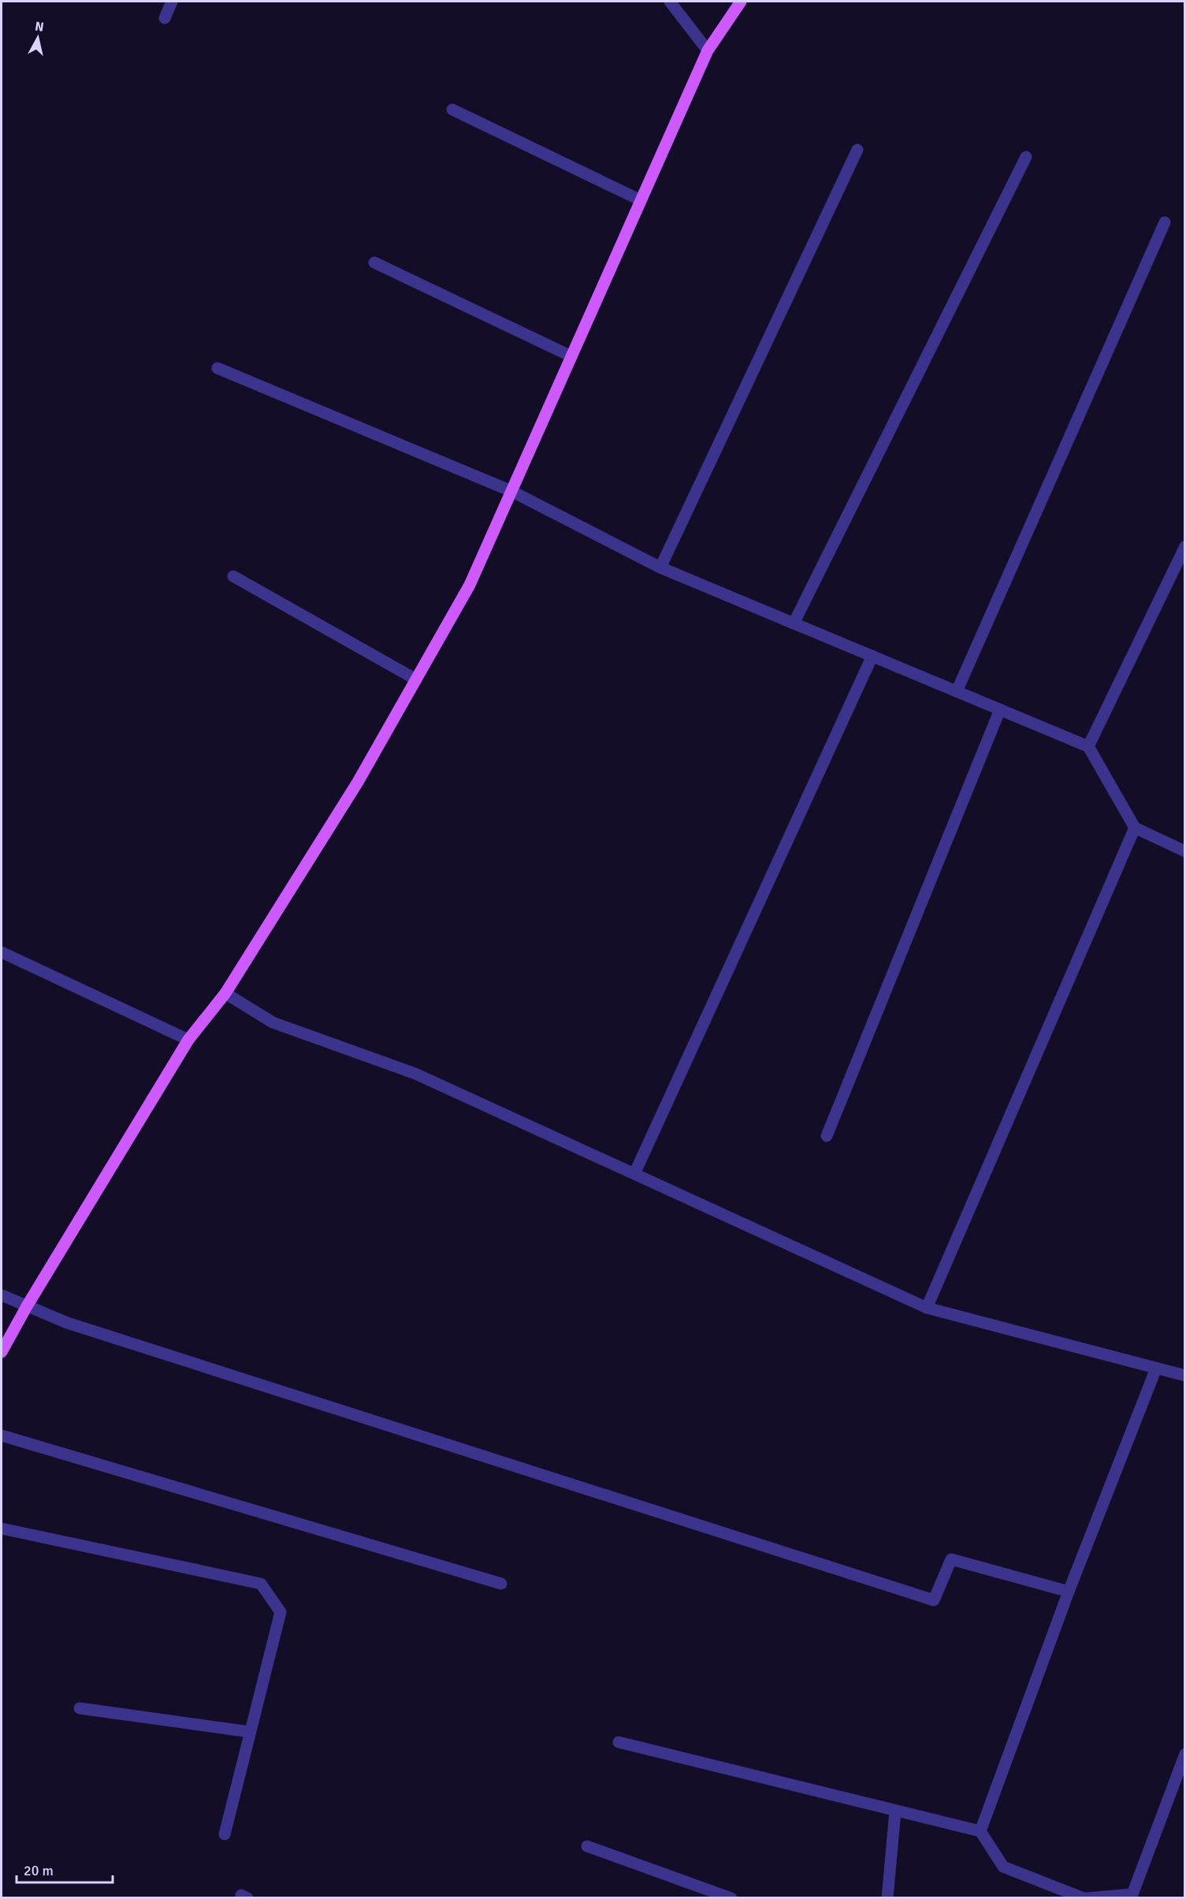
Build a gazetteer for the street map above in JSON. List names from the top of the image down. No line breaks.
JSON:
{"scale_bar":"20 m","north":"top"}
